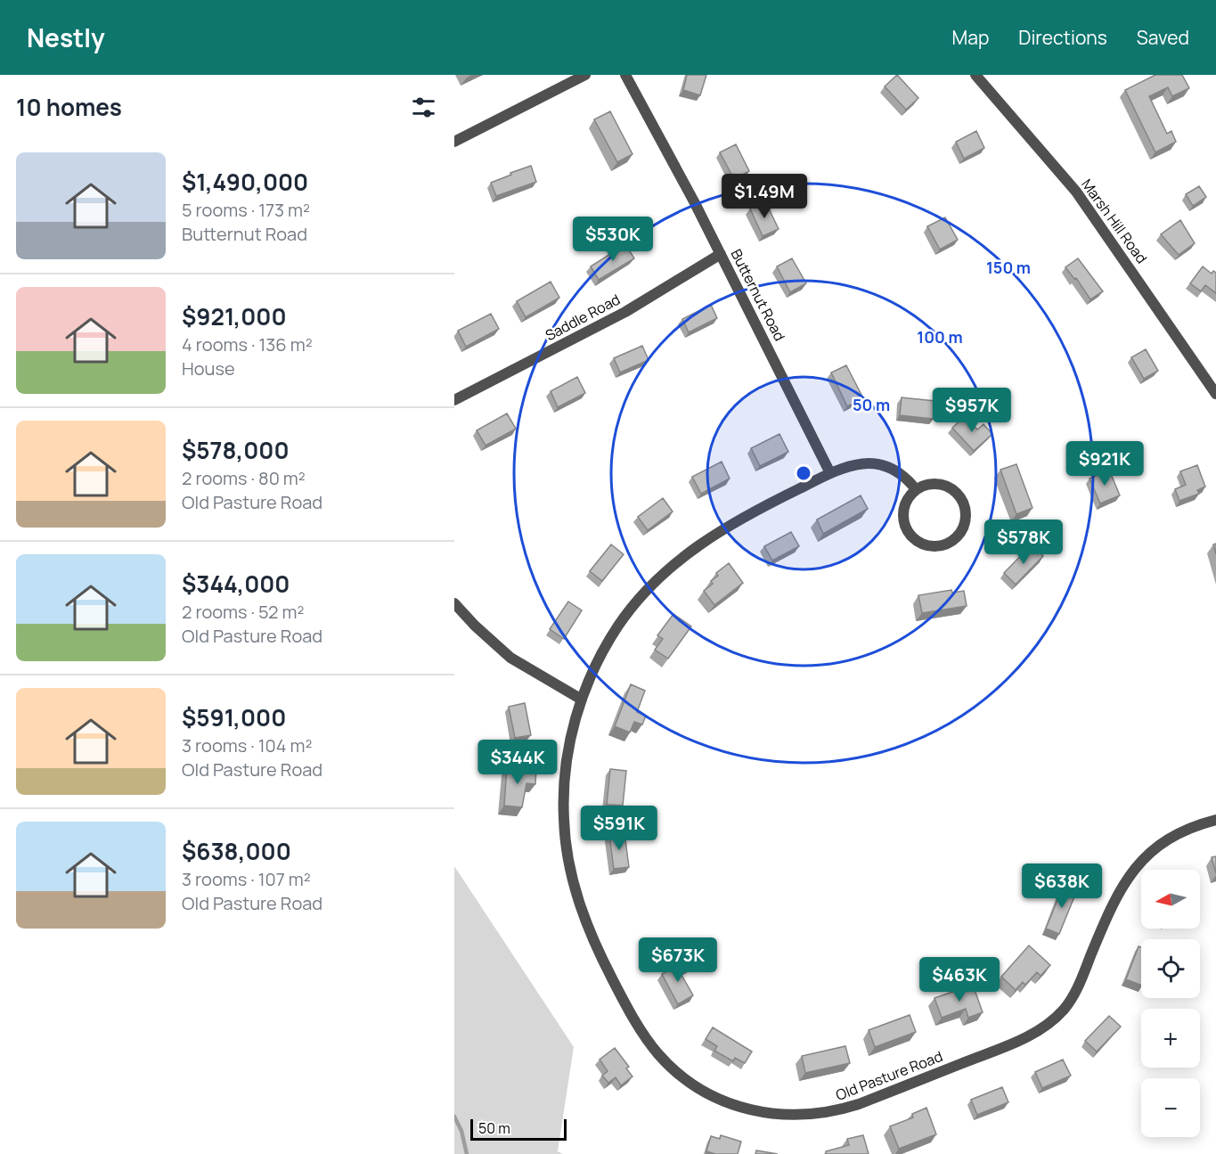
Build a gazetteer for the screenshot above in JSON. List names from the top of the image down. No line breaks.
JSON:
{"streets":{"street":["Marsh Hill Road","Butternut Road","Saddle Road","Old Pasture Road"]},"crossings":[["Butternut Road","Saddle Road"],["Butternut Road","Old Pasture Road"]],"scale_bar":"50 m","north":"left","page":{"header":"Nestly","nav":["Map","Directions","Saved"],"heading":"10 homes","list":[{"name":"$1,490,000","note":"5 rooms · 173 m² · Butternut Road"},{"name":"$921,000","note":"4 rooms · 136 m² · House"},{"name":"$578,000","note":"2 rooms · 80 m² · Old Pasture Road"},{"name":"$344,000","note":"2 rooms · 52 m² · Old Pasture Road"},{"name":"$591,000","note":"3 rooms · 104 m² · Old Pasture Road"},{"name":"$638,000","note":"3 rooms · 107 m² · Old Pasture Road"}],"price":["$1.49M","$530K","$957K","$921K","$578K","$344K","$591K","$638K","$673K","$463K"],"map_buttons":["+","−"],"scale":"50 m"},"rings":["150 m","100 m","50 m"]}
